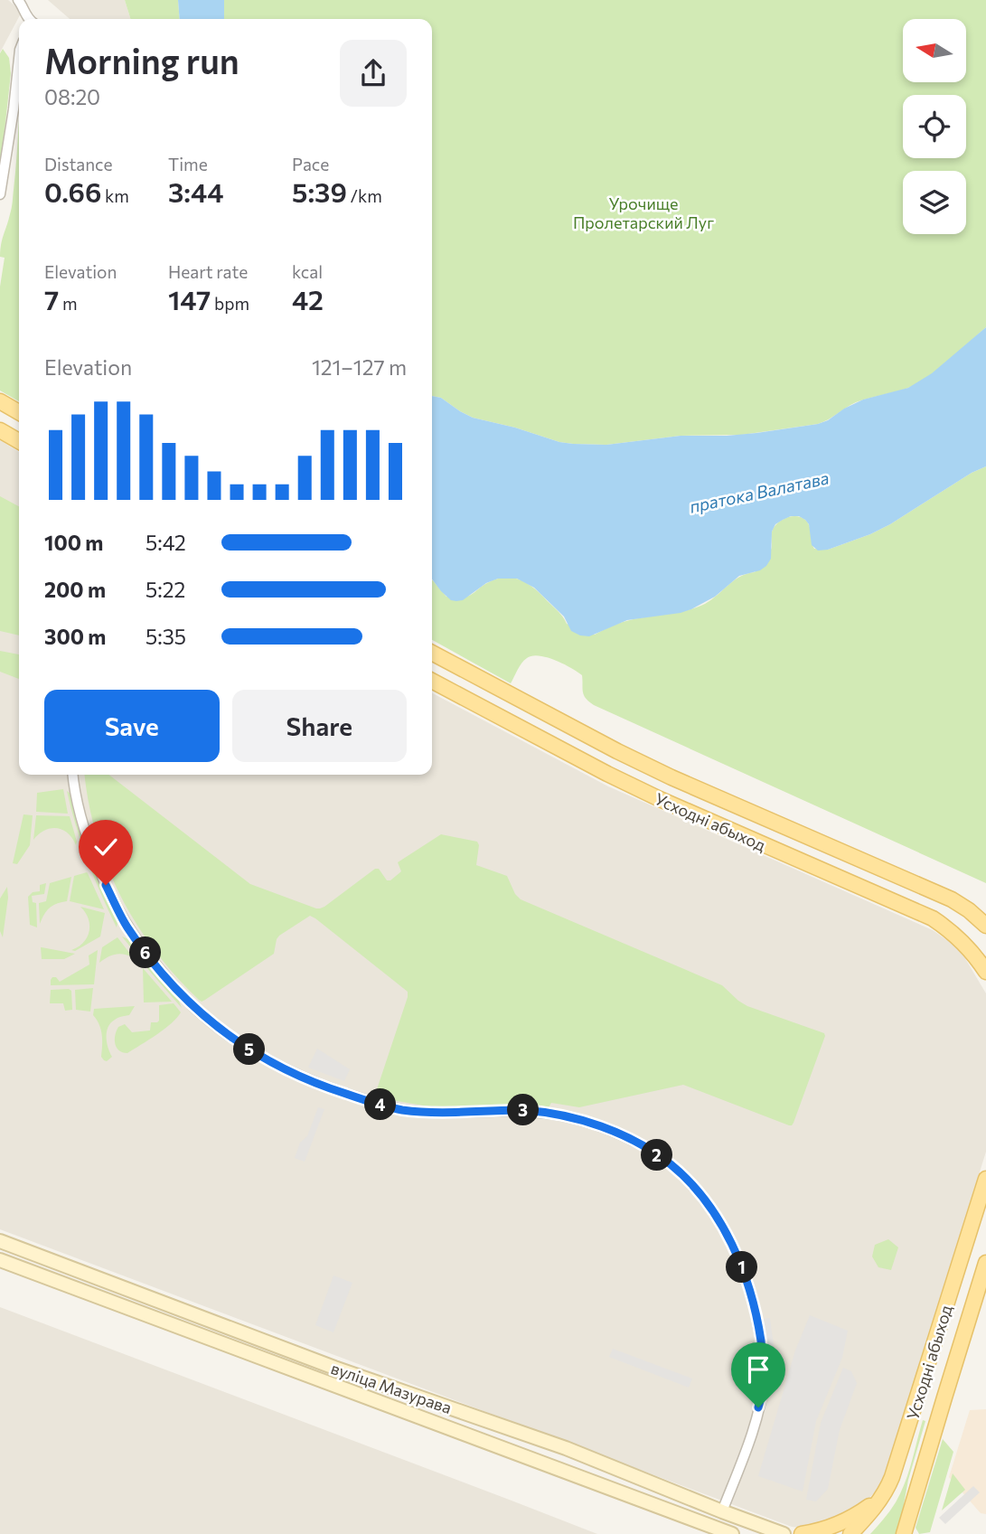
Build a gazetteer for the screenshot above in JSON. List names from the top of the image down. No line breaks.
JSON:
{"streets":{"main road":["Усходні абыход","вуліца Мазурава"]},"water":["пратока Валатава"],"parks":["Урочище Пролетарский Луг"],"north":"left","page":{"heading":["Morning run","08:20"],"stats":[["Distance","0.66 km"],["Time","3:44"],["Pace","5:39 /km"],["Elevation","7 m"],["Heart rate","147 bpm"],["kcal","42"]],"chart":["Elevation","121–127 m"],"list":[{"name":"100 m","note":"5:42"},{"name":"200 m","note":"5:22"},{"name":"300 m","note":"5:35"}],"buttons":["Save","Share"],"pins":["6","5","4","3","2","1"]}}
